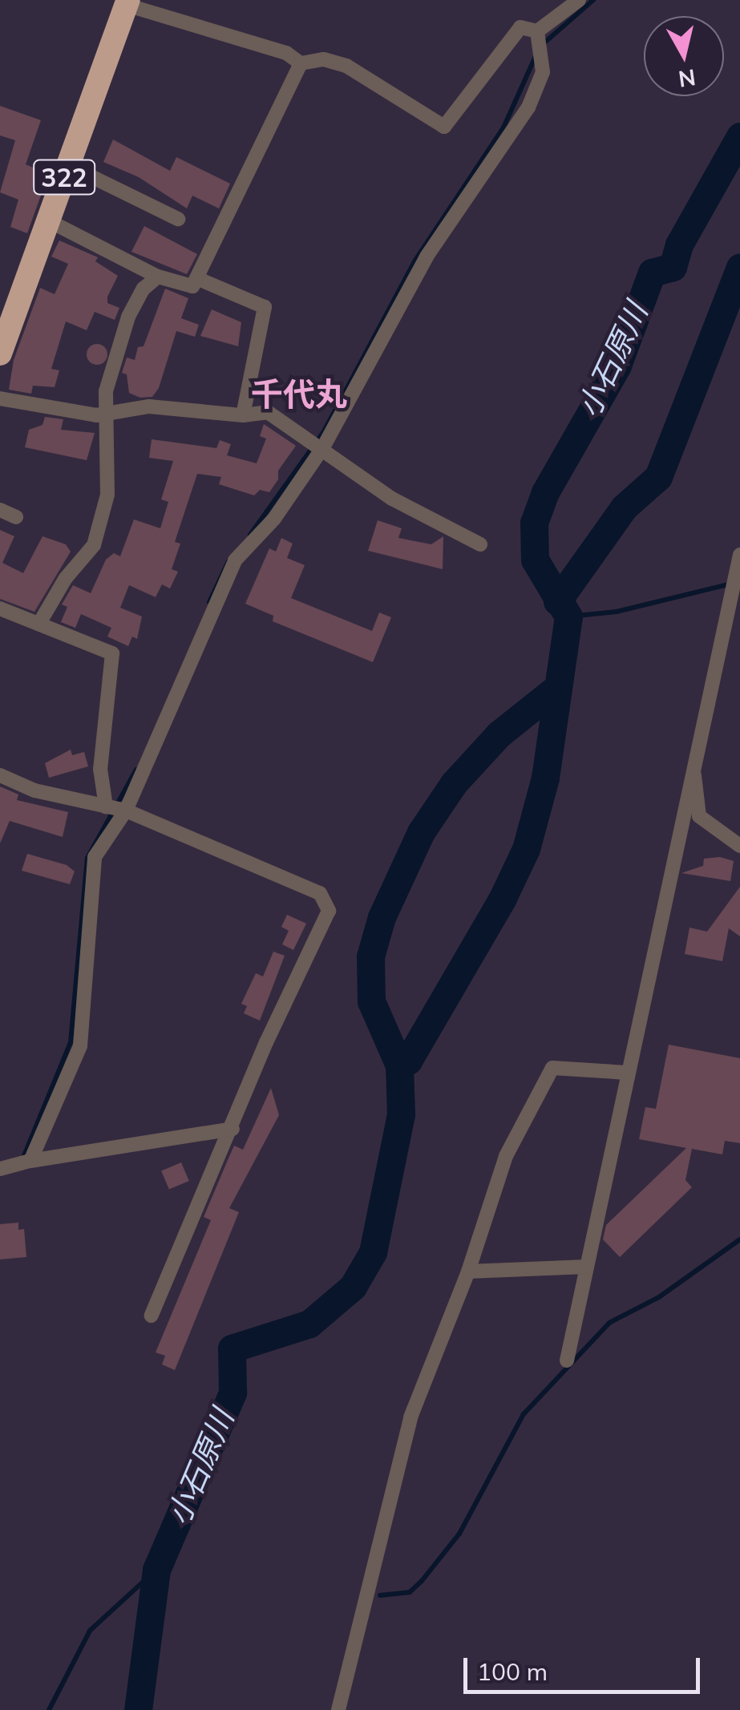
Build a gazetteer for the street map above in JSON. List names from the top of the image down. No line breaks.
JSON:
{"streets":{"highway":["322"]},"districts":["千代丸"],"water":["小石原川"],"scale_bar":"100 m","north":"bottom"}
